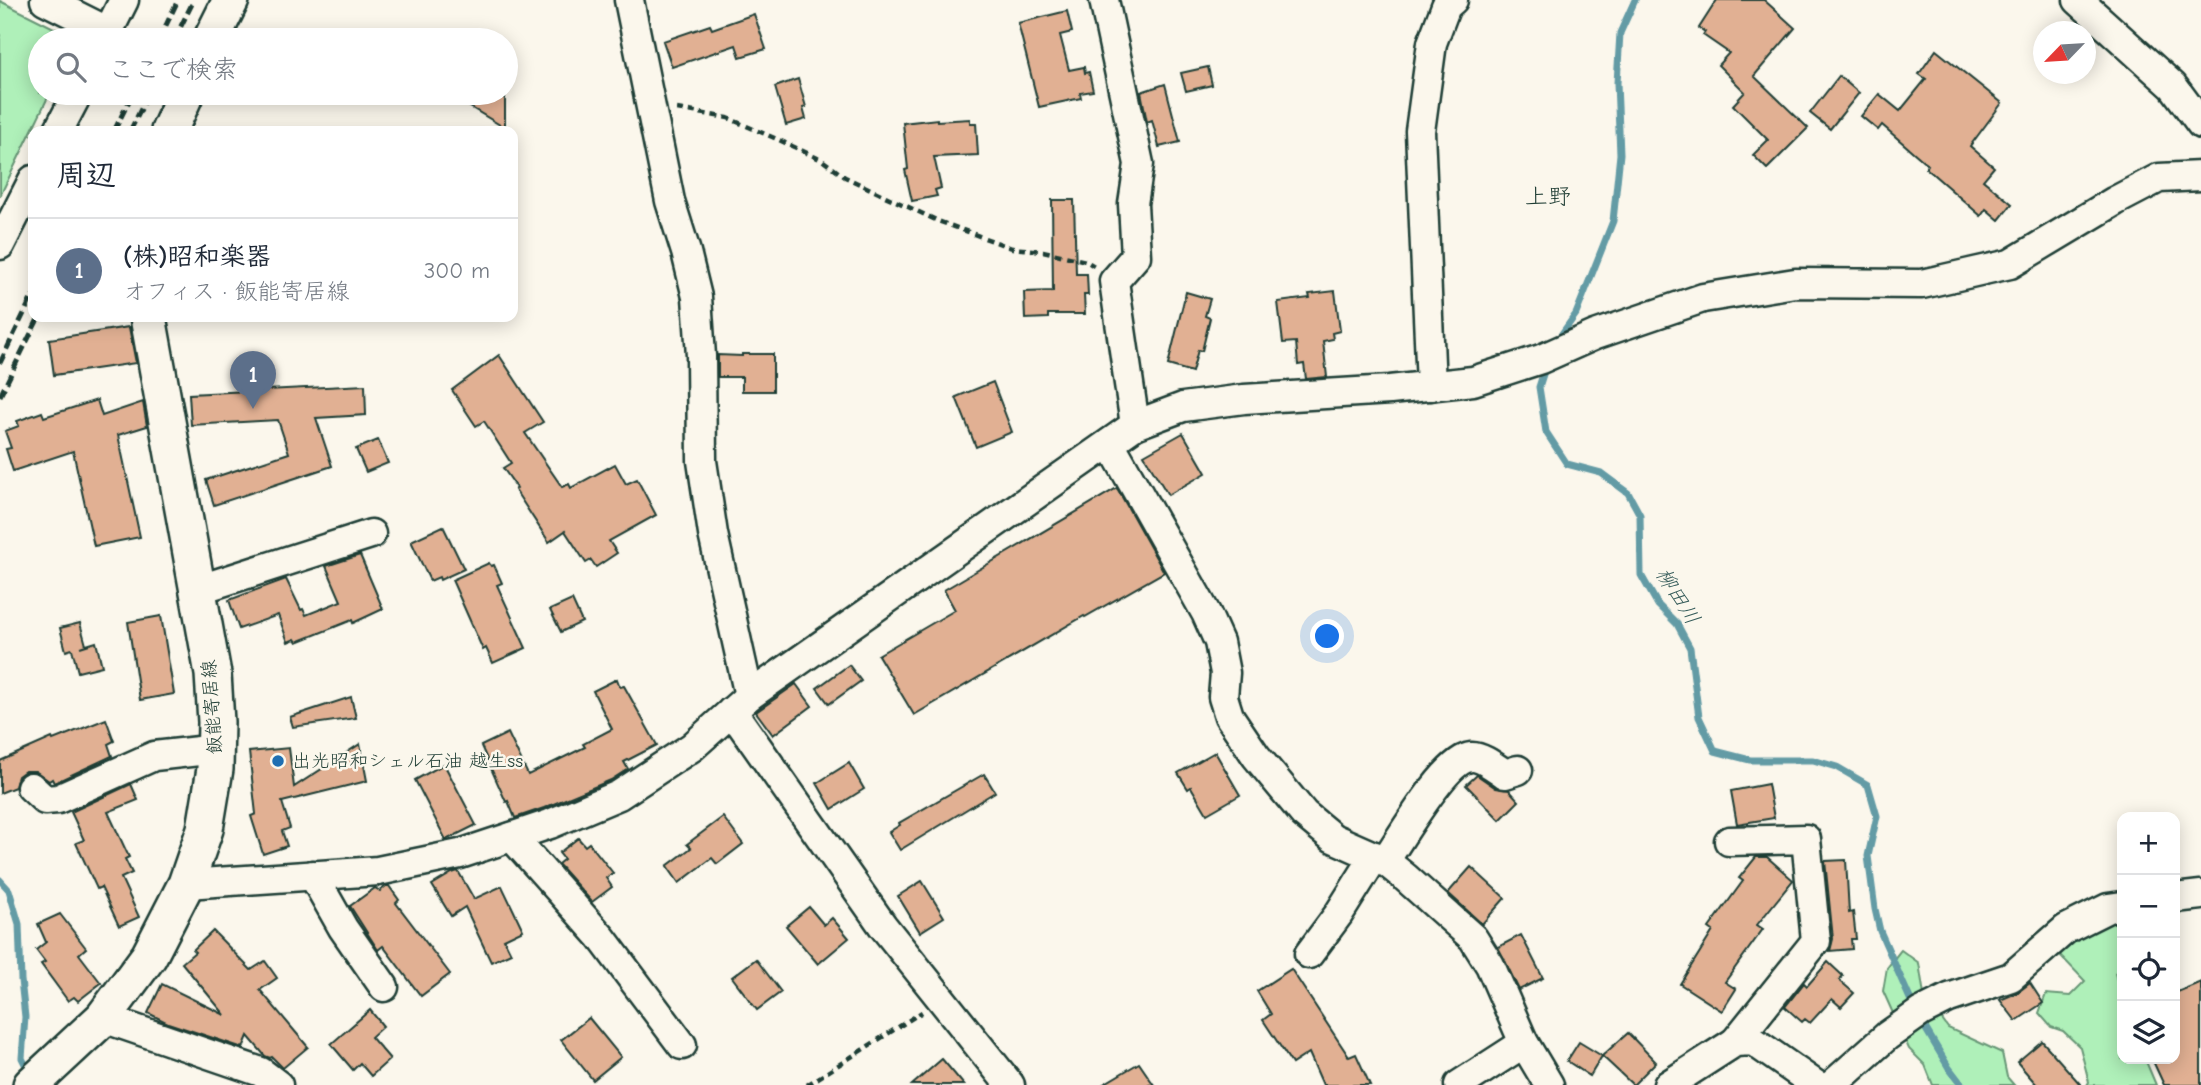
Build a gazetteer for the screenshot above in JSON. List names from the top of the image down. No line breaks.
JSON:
{"streets":{"main road":["飯能寄居線"]},"districts":["上野"],"water":["柳田川"],"places":["出光昭和シェル石油 越生ss"],"north":"bottom left","page":{"search":"ここで検索","heading":"周辺","list":[{"mark":"1","name":"(株)昭和楽器","note":"オフィス · 飯能寄居線","value":"300 m"}],"pins":"1","map_buttons":["+","−"]}}
